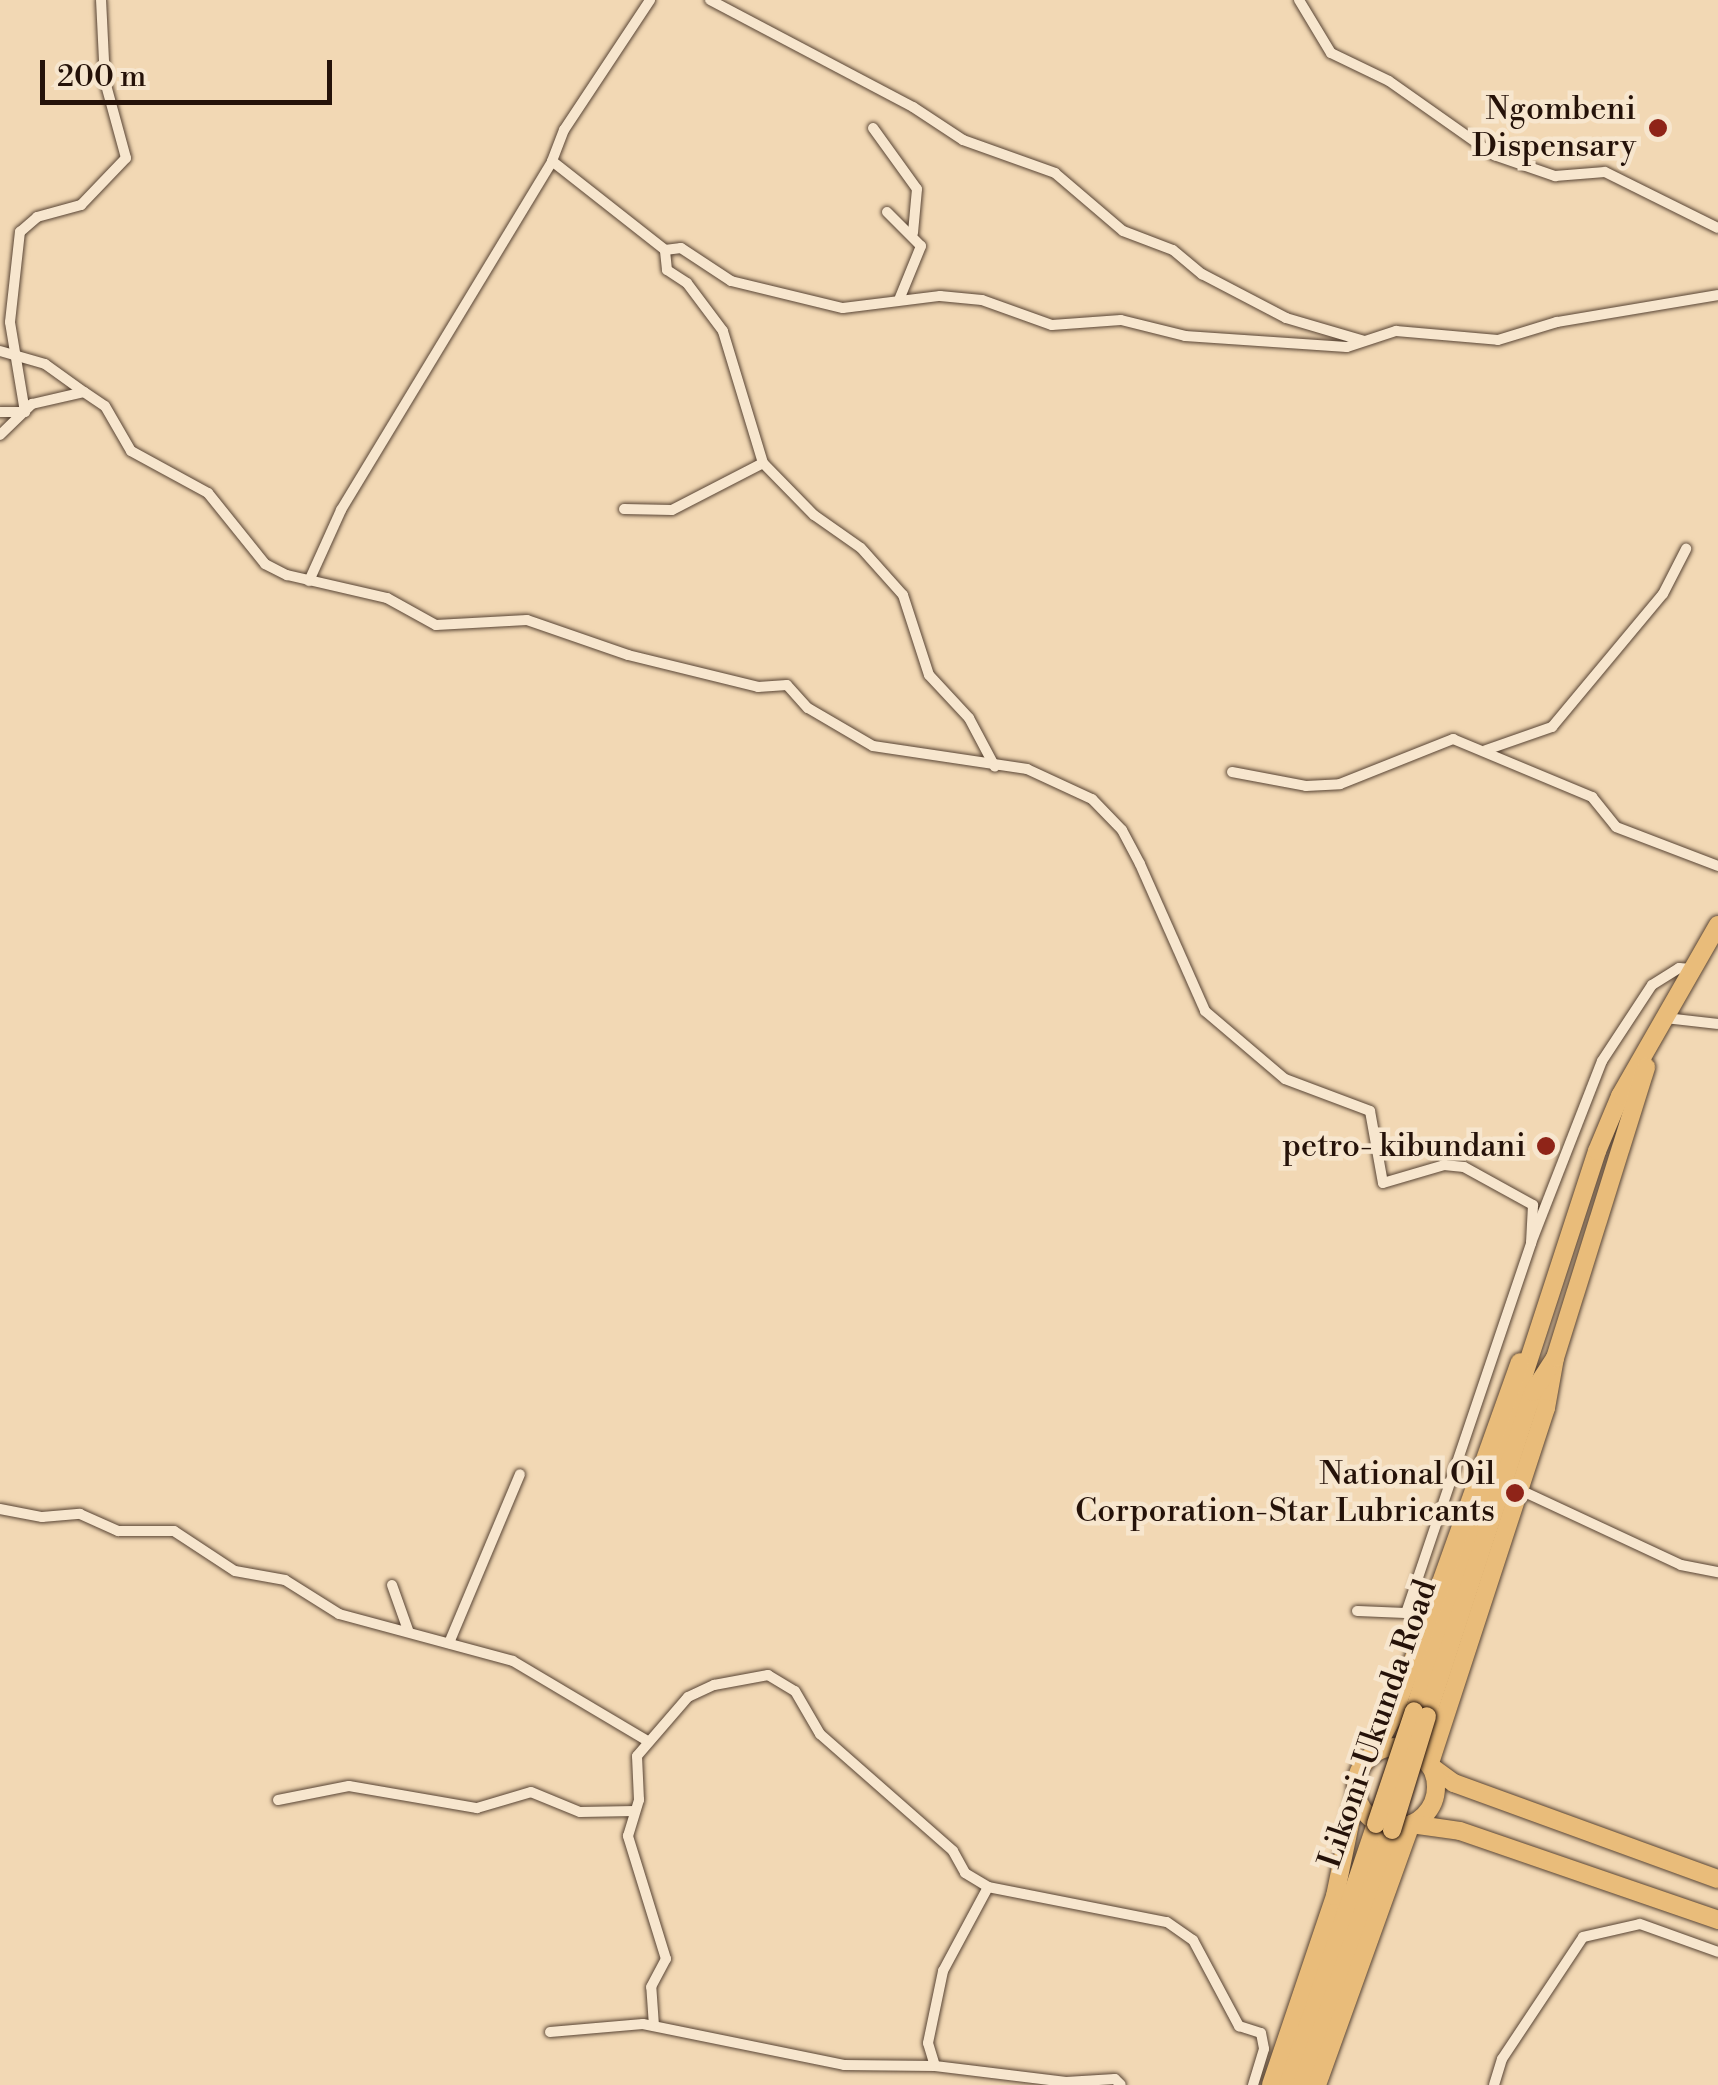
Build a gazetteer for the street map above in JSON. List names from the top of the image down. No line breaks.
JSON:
{"streets":{"highway":["Likoni-Ukunda Road"]},"places":["Ngombeni Dispensary","petro- kibundani","National Oil Corporation-Star Lubricants"],"scale_bar":"200 m"}
